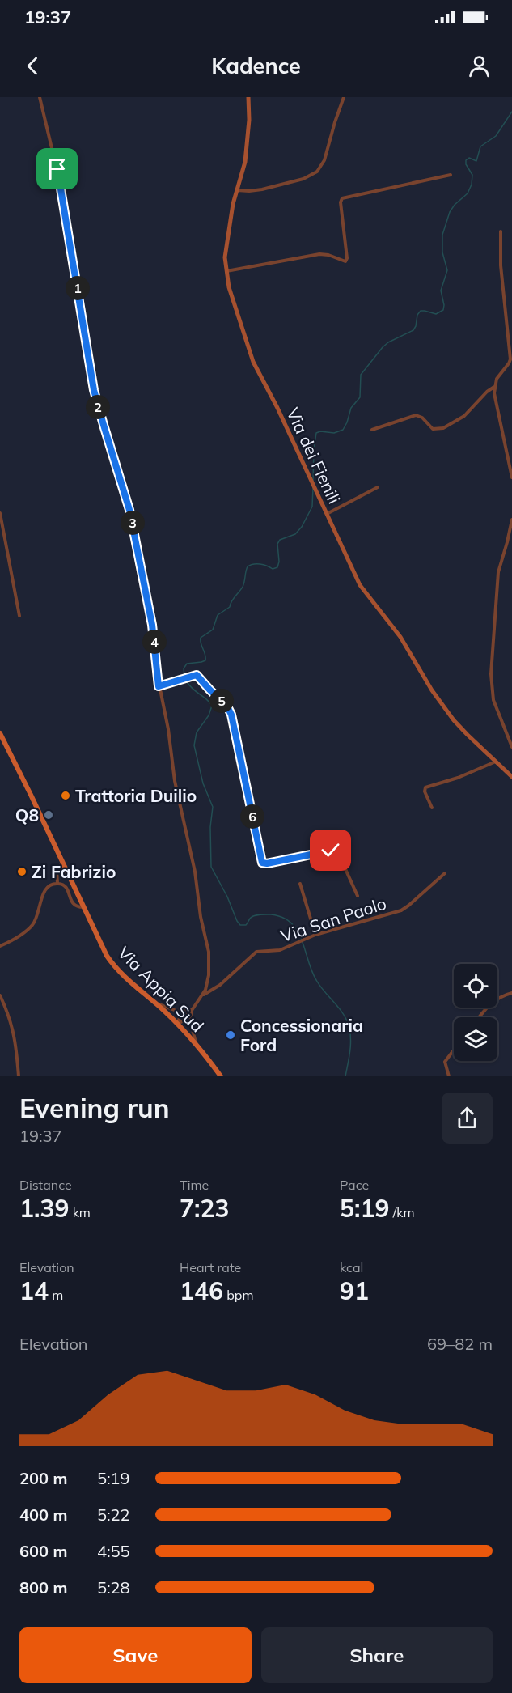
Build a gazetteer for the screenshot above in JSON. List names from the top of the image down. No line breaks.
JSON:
{"streets":{"main road":["Via Appia Sud"],"street":["Via dei Fienili","Via San Paolo"]},"places":["Trattoria Duilio","Q8","Zi Fabrizio","Concessionaria Ford"],"page":{"status":"19:37","header":"Kadence","pins":["1","2","3","4","5","6"],"heading":["Evening run","19:37"],"stats":[["Distance","1.39 km"],["Time","7:23"],["Pace","5:19 /km"],["Elevation","14 m"],["Heart rate","146 bpm"],["kcal","91"]],"chart":["Elevation","69–82 m"],"list":[{"name":"200 m","note":"5:19"},{"name":"400 m","note":"5:22"},{"name":"600 m","note":"4:55"},{"name":"800 m","note":"5:28"}],"buttons":["Save","Share"]}}
